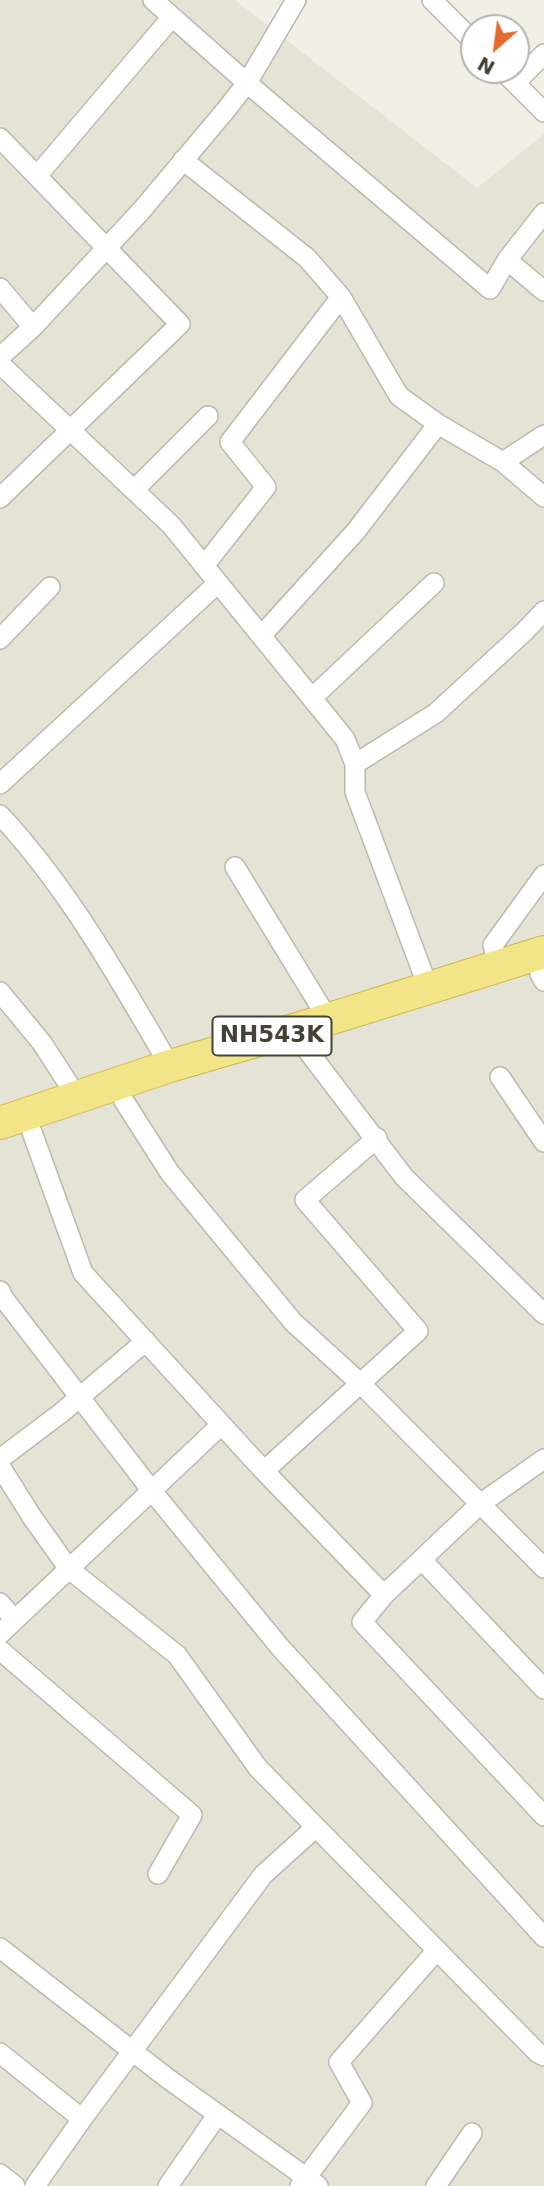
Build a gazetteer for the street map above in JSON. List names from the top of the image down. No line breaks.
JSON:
{"streets":{"highway":["NH543K"]},"north":"bottom left"}
